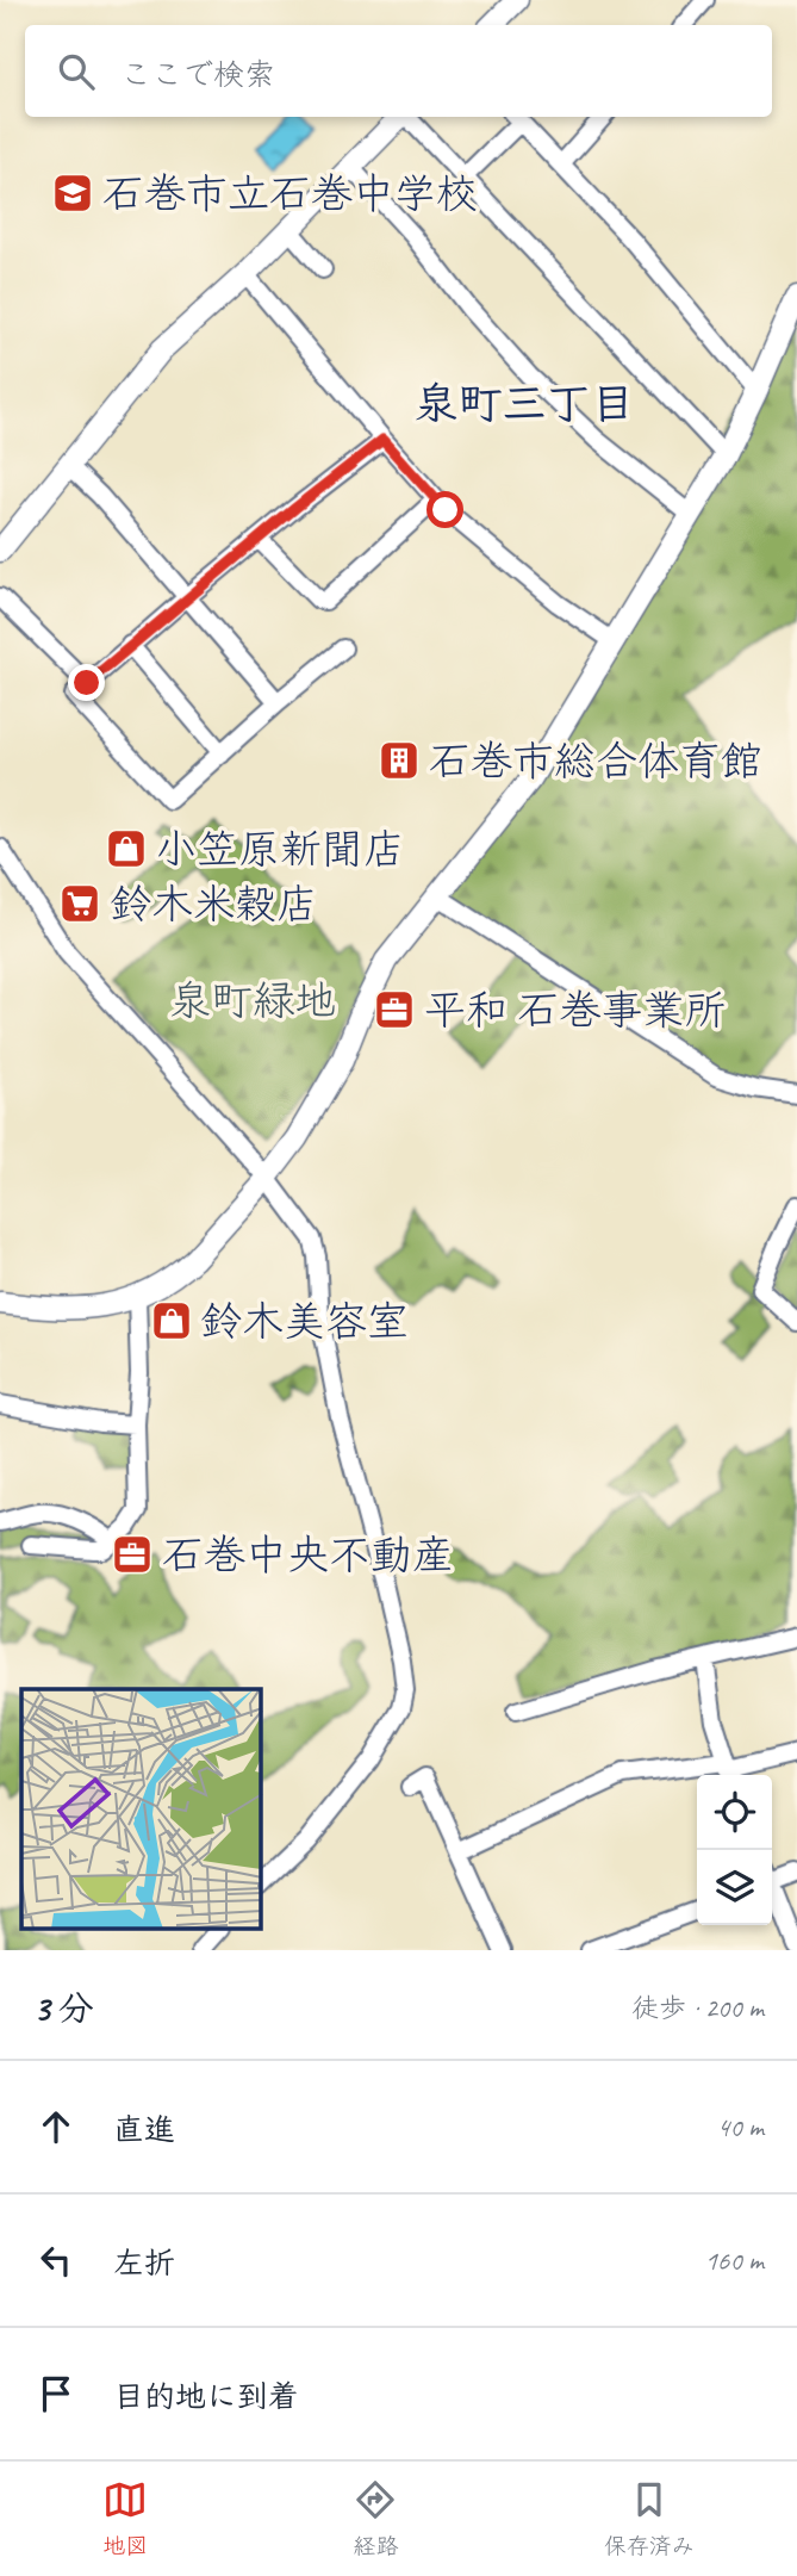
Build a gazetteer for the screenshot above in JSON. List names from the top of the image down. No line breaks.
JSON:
{"districts":["泉町三丁目"],"parks":["泉町緑地"],"places":{"school or university":["石巻市立石巻中学校"],"building":["石巻市総合体育館"],"shop":["小笠原新聞店","鈴木美容室"],"supermarket":["鈴木米穀店"],"office":["平和 石巻事業所","石巻中央不動産"]},"page":{"search":"ここで検索","heading":["3 分","徒歩 · 200 m"],"list":[["直進","40 m"],["左折","160 m"],"目的地に到着"],"nav":["地図","経路","保存済み"]}}
